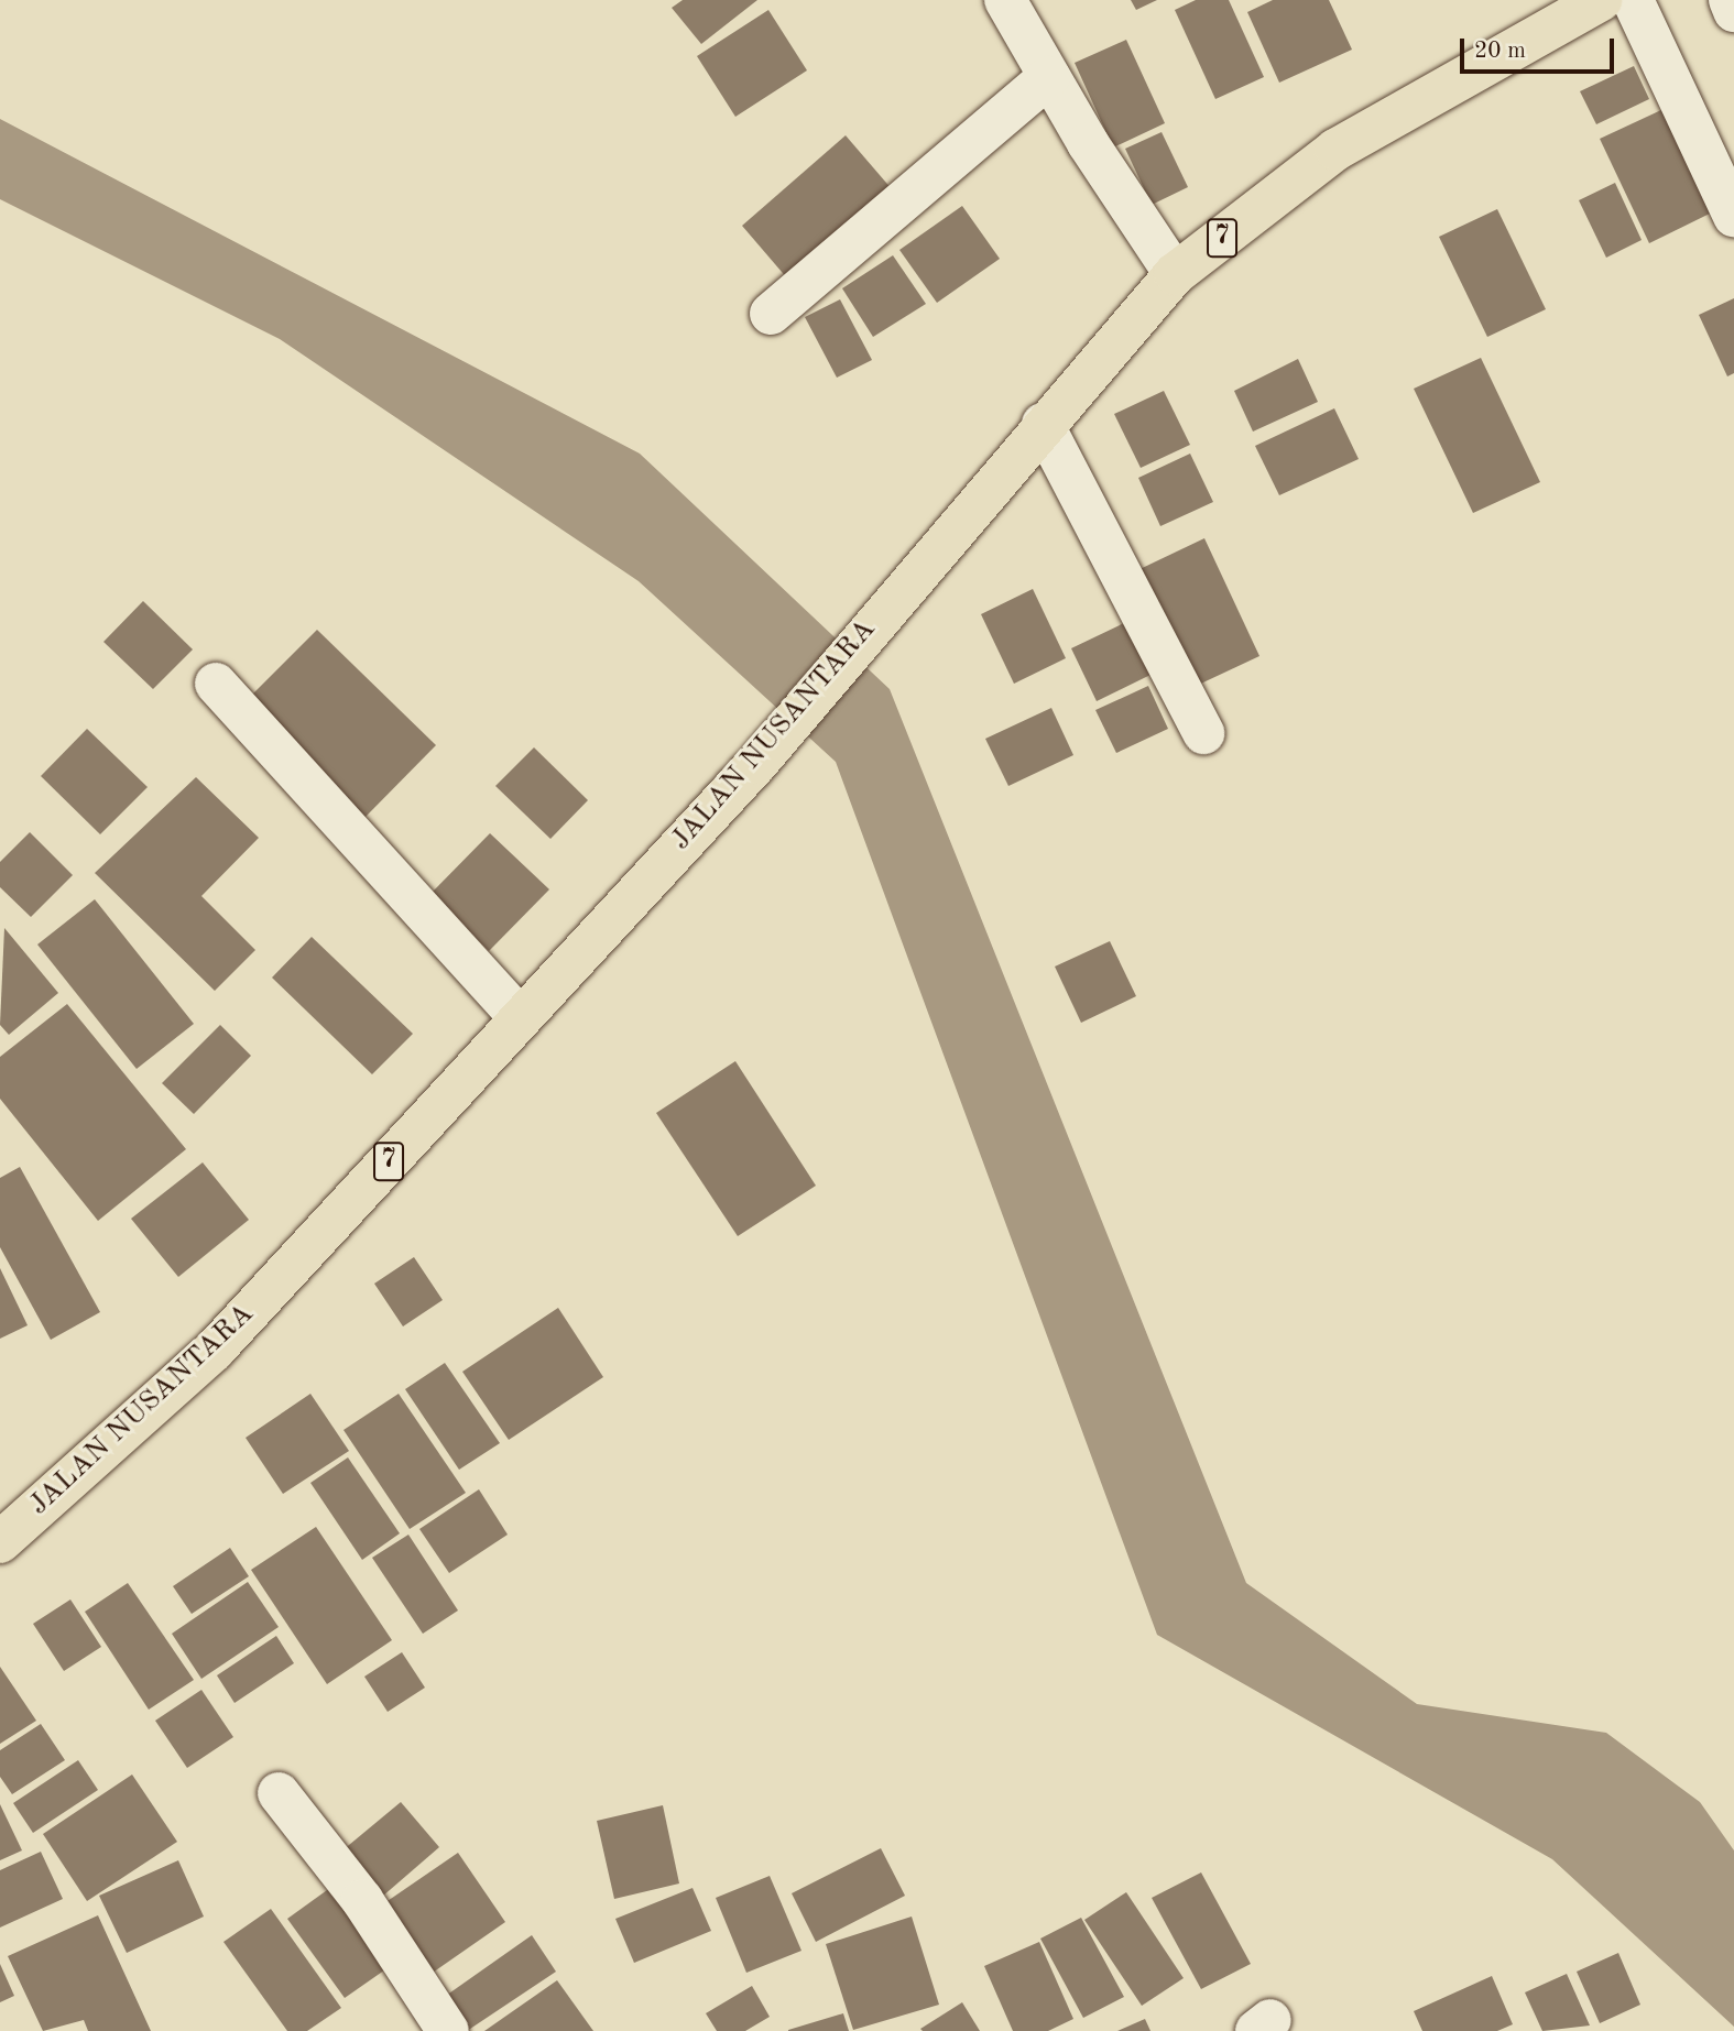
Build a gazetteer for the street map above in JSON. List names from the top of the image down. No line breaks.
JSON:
{"streets":{"highway":["7","JALAN NUSANTARA"]},"scale_bar":"20 m"}
